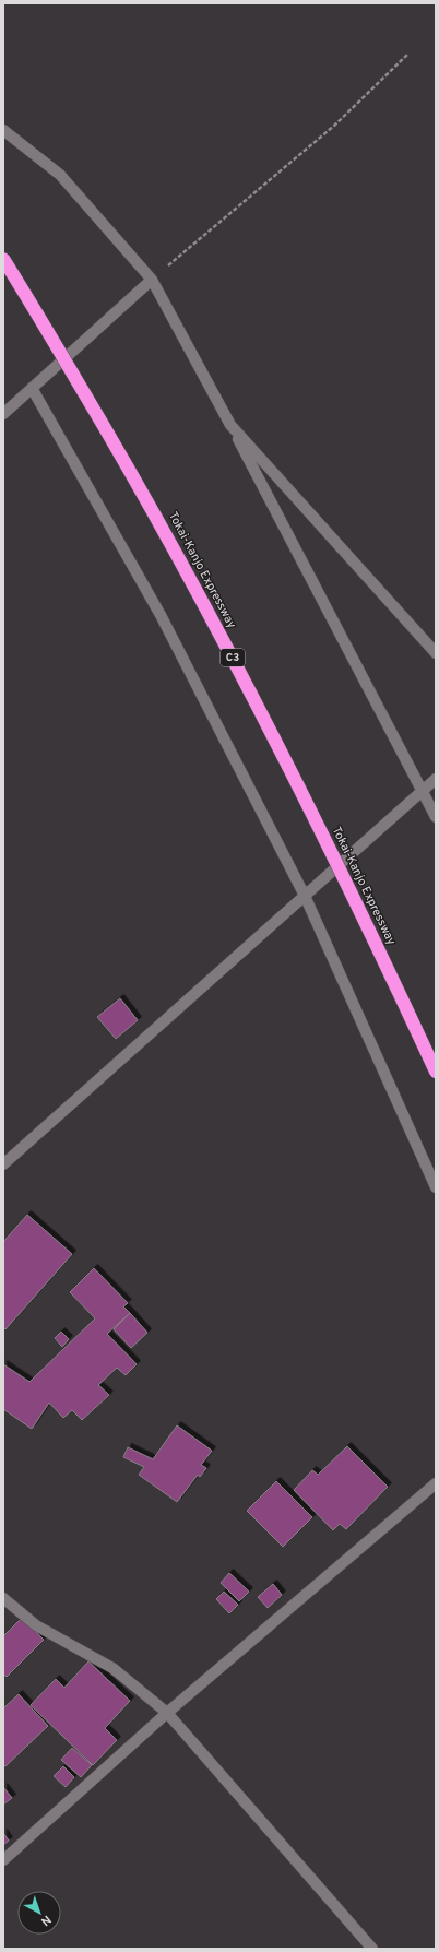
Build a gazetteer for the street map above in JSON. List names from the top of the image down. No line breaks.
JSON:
{"streets":{"highway":["Tokai-Kanjo Expressway","C3"]},"north":"bottom right"}
